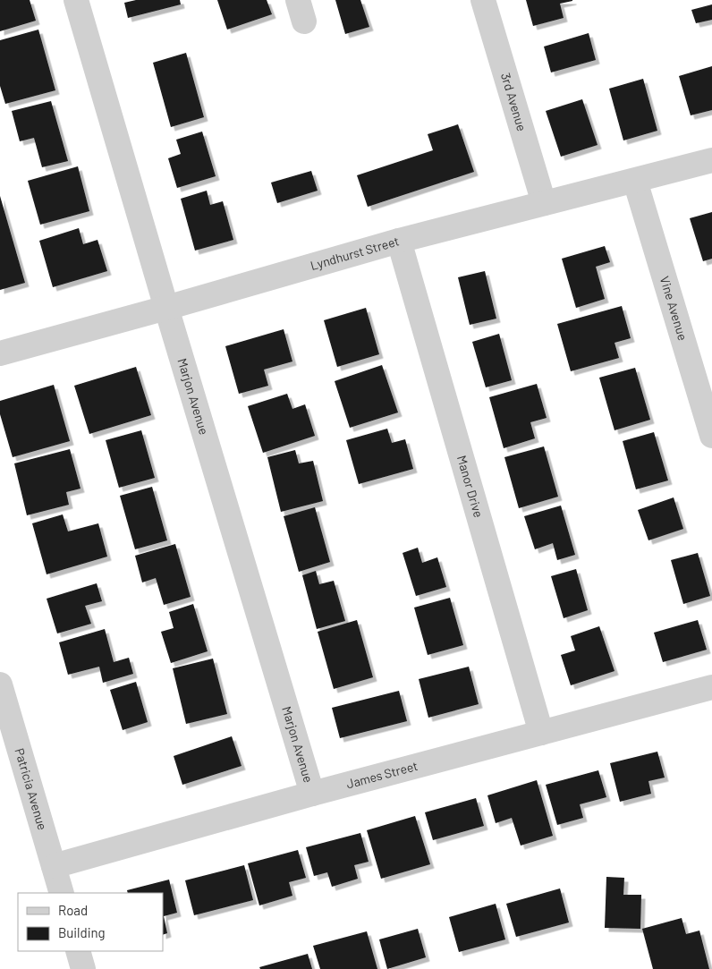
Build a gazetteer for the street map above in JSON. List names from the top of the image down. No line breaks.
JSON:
{"streets":{"street":["3rd Avenue","Lyndhurst Street","Vine Avenue","Marjon Avenue","Manor Drive","James Street","Patricia Avenue"]},"crossings":[["3rd Avenue","Lyndhurst Street"],["Lyndhurst Street","Vine Avenue"],["Lyndhurst Street","Marjon Avenue"],["Lyndhurst Street","Manor Drive"],["Marjon Avenue","James Street"],["Manor Drive","James Street"],["James Street","Patricia Avenue"]],"legend":["Road","Building"]}
